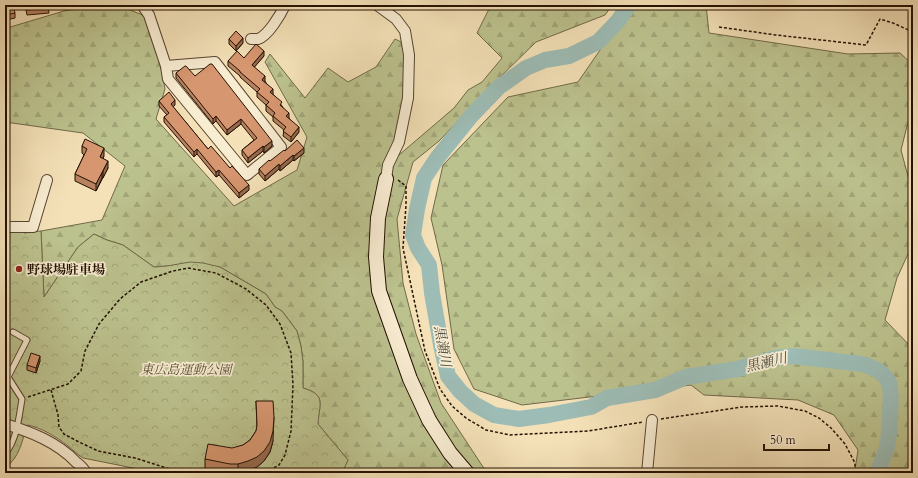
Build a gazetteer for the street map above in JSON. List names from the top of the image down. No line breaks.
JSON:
{"water":["黒瀬川"],"parks":["東広島運動公園"],"places":["野球場駐車場"],"scale_bar":"50 m"}
